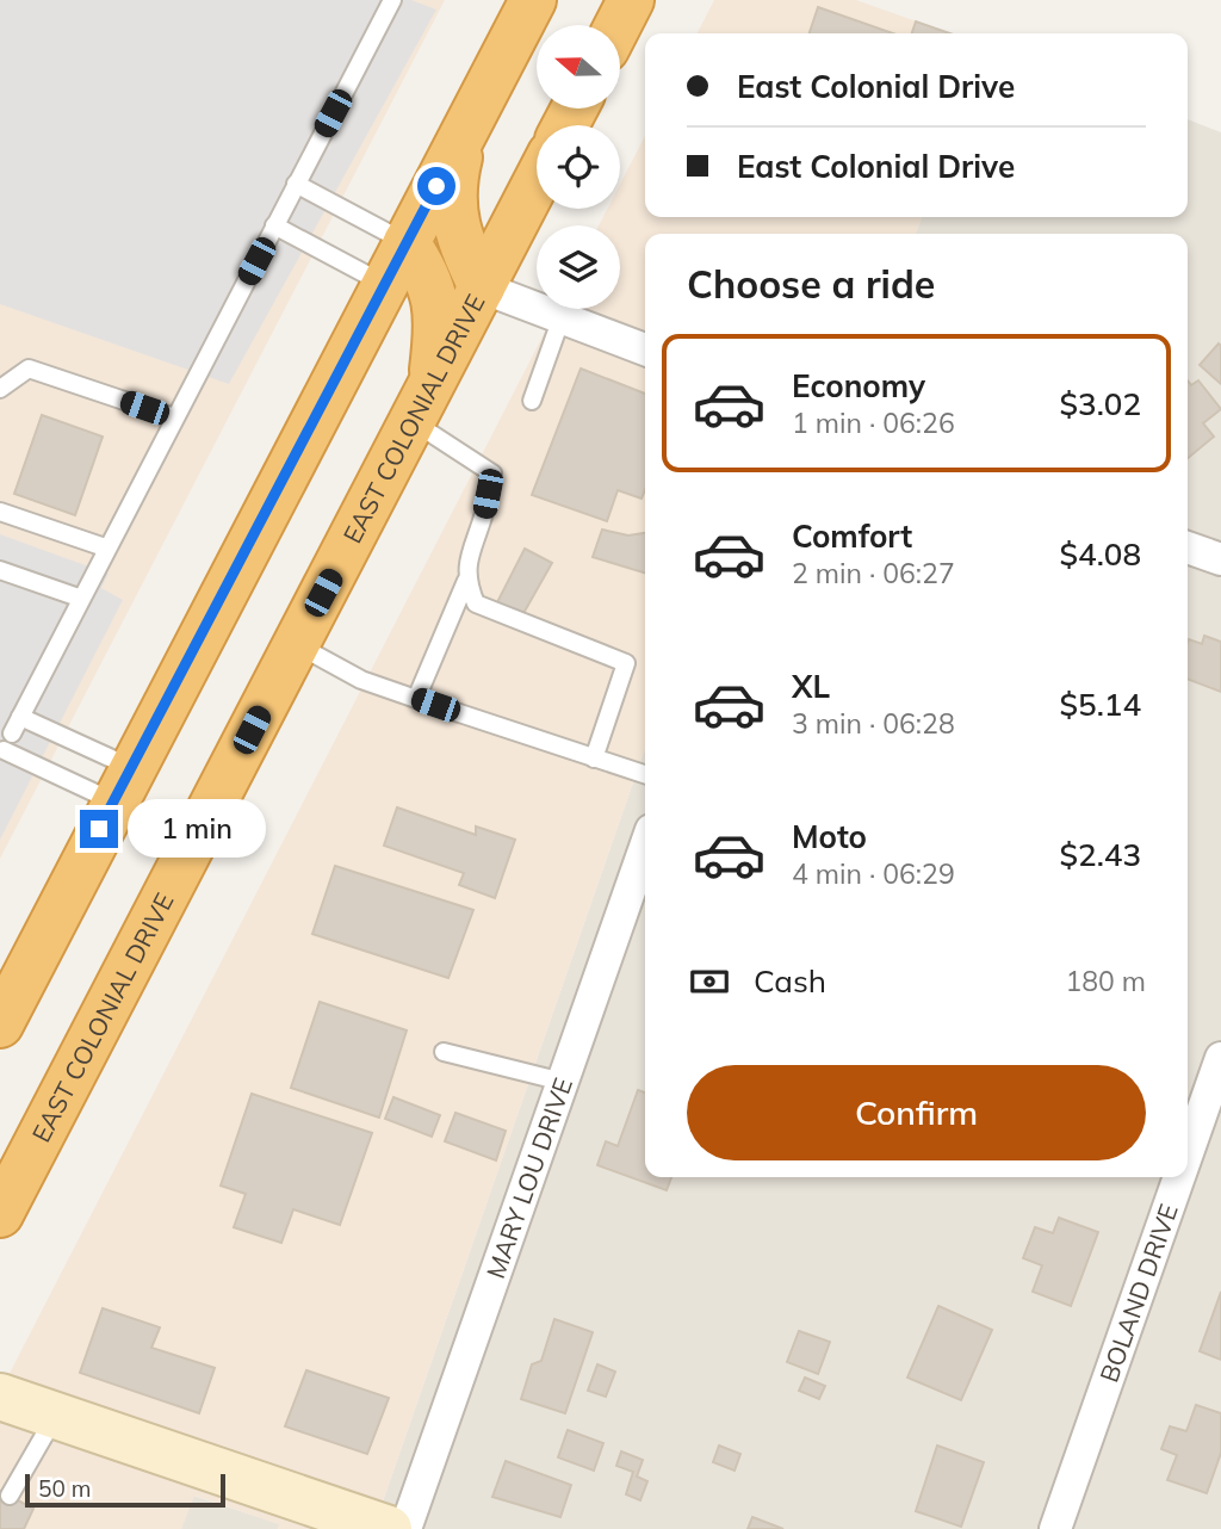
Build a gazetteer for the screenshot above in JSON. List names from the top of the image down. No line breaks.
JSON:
{"streets":{"highway":["EAST COLONIAL DRIVE"],"street":["MARY LOU DRIVE","BOLAND DRIVE"]},"scale_bar":"50 m","north":"left","page":{"banner":["East Colonial Drive","East Colonial Drive"],"heading":"Choose a ride","list":[{"name":"Economy","note":"1 min · 06:26","value":"$3.02"},{"name":"Comfort","note":"2 min · 06:27","value":"$4.08"},{"name":"XL","note":"3 min · 06:28","value":"$5.14"},{"name":"Moto","note":"4 min · 06:29","value":"$2.43"}],"bubble":"1 min","pay":["Cash","180 m"],"buttons":"Confirm","scale":"50 m"}}
